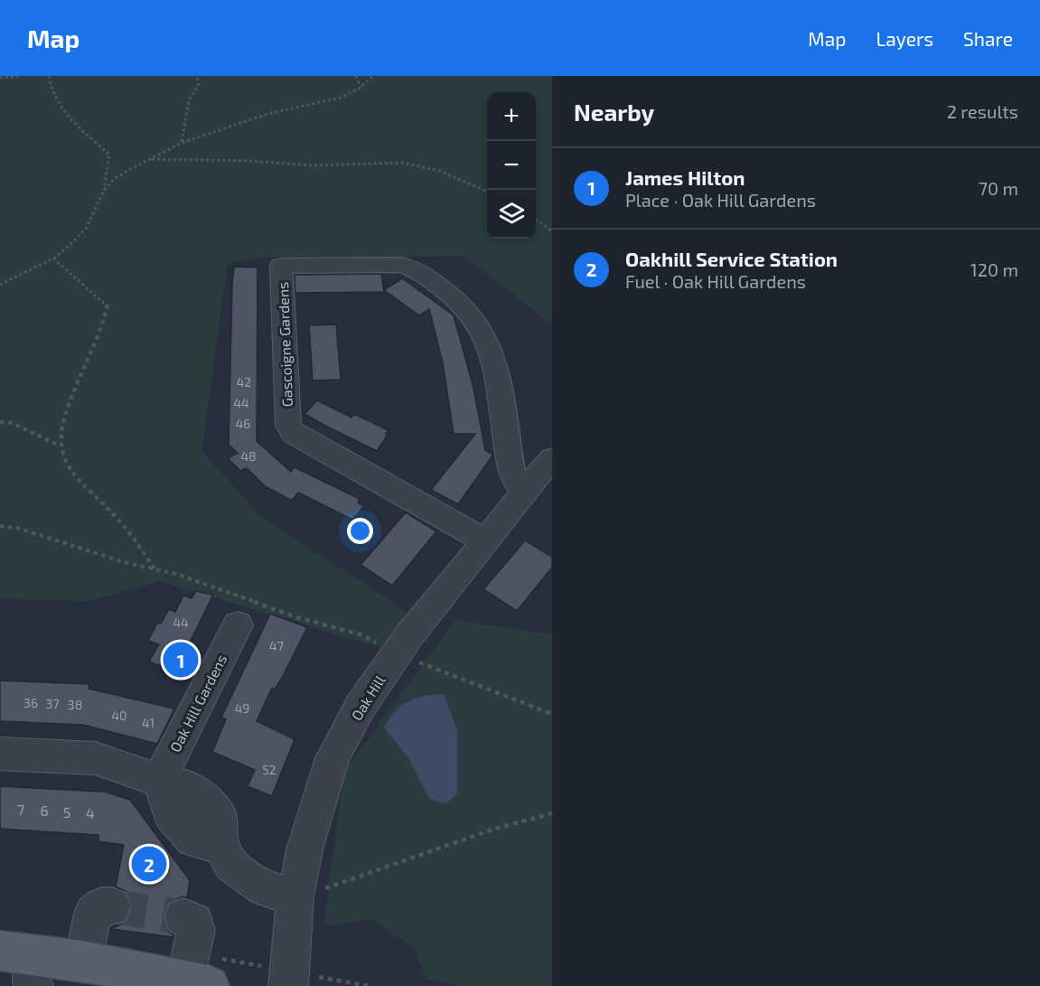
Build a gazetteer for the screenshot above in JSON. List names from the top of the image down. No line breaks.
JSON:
{"streets":{"street":["Gascoigne Gardens","Oak Hill","Oak Hill Gardens"]},"crossings":[["Gascoigne Gardens","Oak Hill"]],"house_numbers":["42","44","46","48","44","47","36","37","38","49","40","41","52","7","6","5","4"],"page":{"header":"Map","nav":["Map","Layers","Share"],"heading":["Nearby","2 results"],"map_buttons":["+","−"],"list":[{"mark":"1","name":"James Hilton","note":"Place · Oak Hill Gardens","value":"70 m"},{"mark":"2","name":"Oakhill Service Station","note":"Fuel · Oak Hill Gardens","value":"120 m"}],"pins":["1","2"]}}
